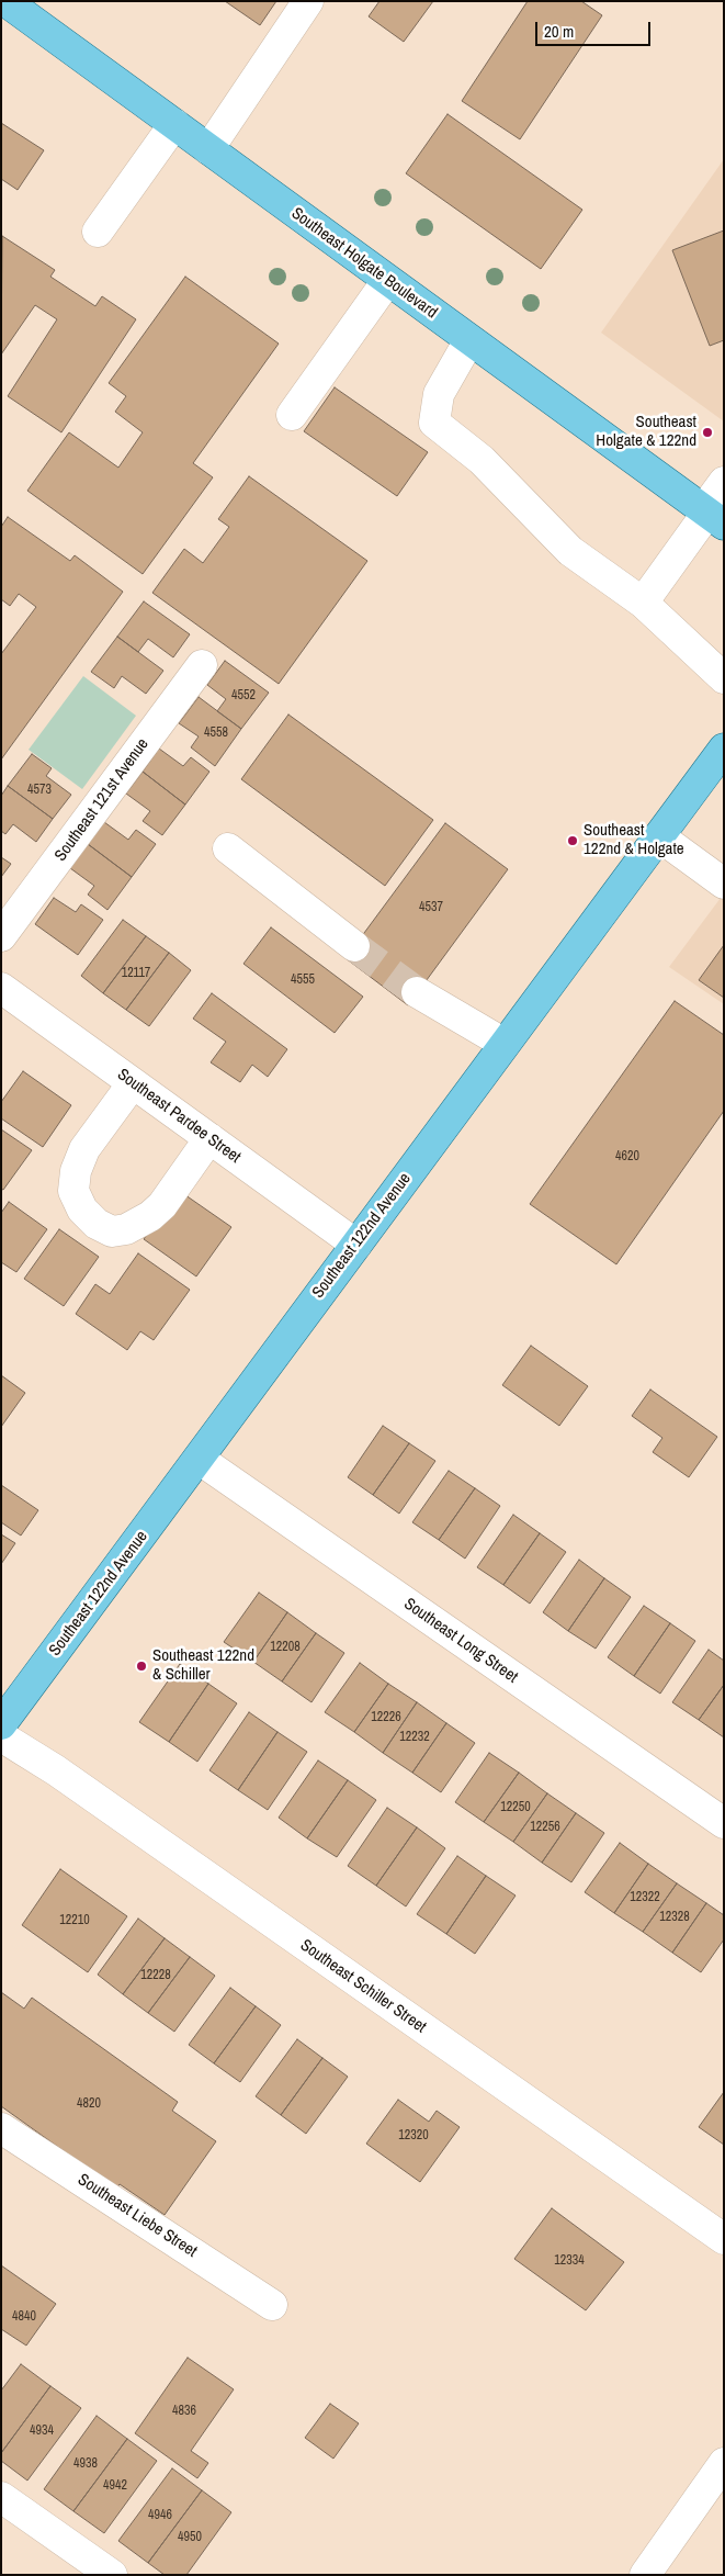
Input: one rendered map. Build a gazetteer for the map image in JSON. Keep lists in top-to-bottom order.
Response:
{
  "streets": {
    "main road": ["Southeast Holgate Boulevard", "Southeast 122nd Avenue"],
    "street": [
      "Southeast 121st Avenue",
      "Southeast Pardee Street",
      "Southeast Long Street",
      "Southeast Schiller Street",
      "Southeast Liebe Street"
    ]
  },
  "crossings": [
    ["Southeast Pardee Street", "Southeast 122nd Avenue"],
    ["Southeast 122nd Avenue", "Southeast Long Street"]
  ],
  "places": ["Southeast Holgate & 122nd", "Southeast 122nd & Holgate", "Southeast 122nd & Schiller"],
  "house_numbers": [
    "4552",
    "4558",
    "4573",
    "4537",
    "12117",
    "4555",
    "4620",
    "12208",
    "12226",
    "12232",
    "12250",
    "12256",
    "12322",
    "12328",
    "12210",
    "12228",
    "4820",
    "12320",
    "12334",
    "4840",
    "4836",
    "4934",
    "4938",
    "4942",
    "4946",
    "4950"
  ],
  "scale_bar": "20 m"
}
